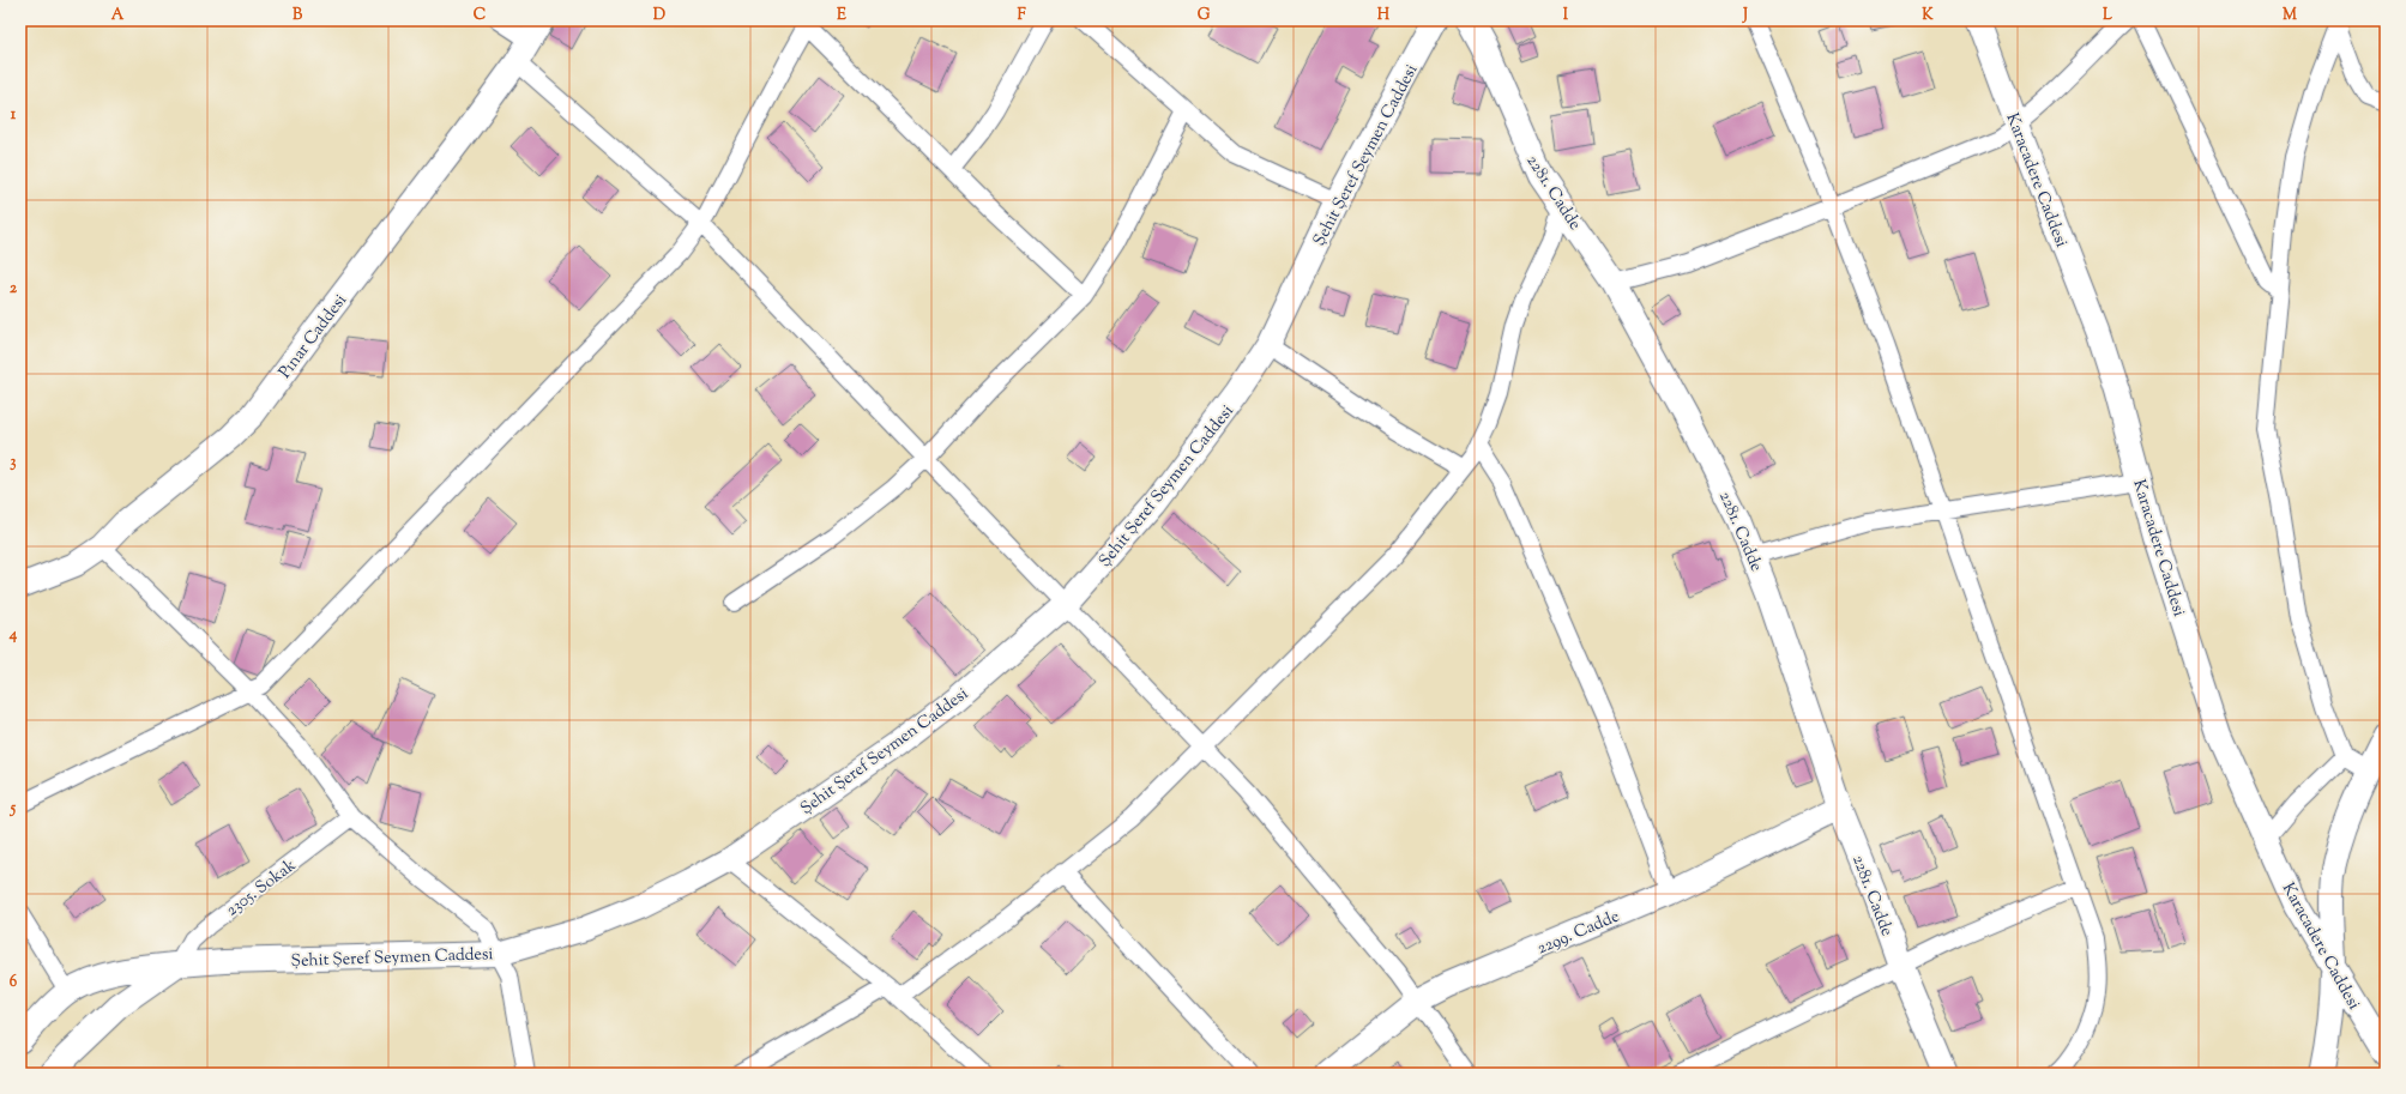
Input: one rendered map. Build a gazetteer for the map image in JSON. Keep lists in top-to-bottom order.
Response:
{
  "streets": {
    "street": [
      "Şehit Şeref Seymen Caddesi",
      "Karacadere Caddesi",
      "2281. Cadde",
      "Pınar Caddesi",
      "2305. Sokak",
      "2299. Cadde"
    ]
  },
  "crossings": [
    ["Şehit Şeref Seymen Caddesi", "2305. Sokak"],
    ["2281. Cadde", "2299. Cadde"]
  ],
  "grid": {
    "columns": [
      "A",
      "B",
      "C",
      "D",
      "E",
      "F",
      "G",
      "H",
      "I",
      "J",
      "K",
      "L",
      "M"
    ],
    "rows": [
      "1",
      "2",
      "3",
      "4",
      "5",
      "6"
    ]
  }
}
